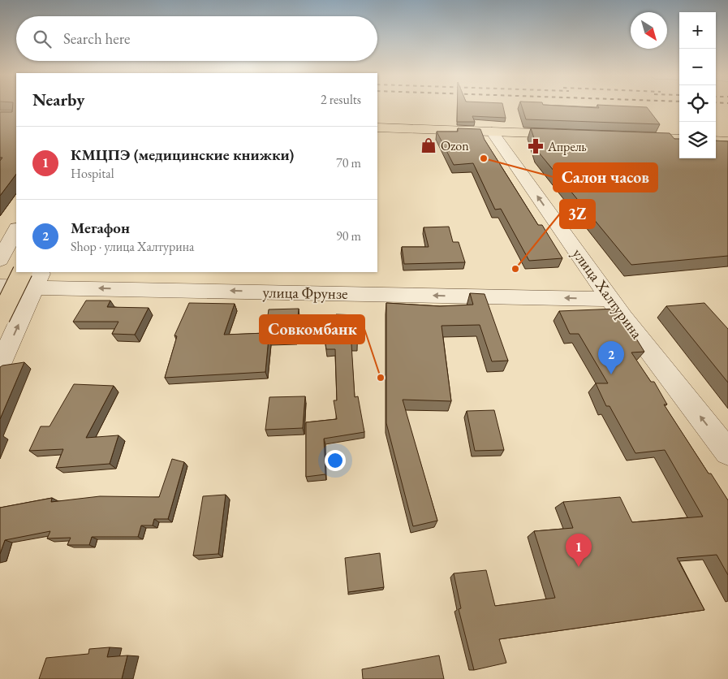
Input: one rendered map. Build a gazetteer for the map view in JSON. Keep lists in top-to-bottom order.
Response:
{
  "streets": {
    "street": ["улица Фрунзе", "улица Халтурина"]
  },
  "crossings": [
    ["улица Фрунзе", "улица Халтурина"]
  ],
  "one_way": ["улица Фрунзе", "улица Халтурина"],
  "places": {
    "shop": ["Ozon"],
    "pharmacy": ["Апрель"],
    "other": ["Салон часов", "3Z", "Совкомбанк"]
  },
  "north": "bottom right",
  "page": {
    "map_buttons": ["+", "−"],
    "search": "Search here",
    "heading": ["Nearby", "2 results"],
    "list": [
      {
        "mark": "1",
        "name": "КМЦПЭ (медицинские книжки)",
        "note": "Hospital",
        "value": "70 m"
      },
      {
        "mark": "2",
        "name": "Мегафон",
        "note": "Shop · улица Халтурина",
        "value": "90 m"
      }
    ],
    "pins": ["2", "1"]
  }
}
